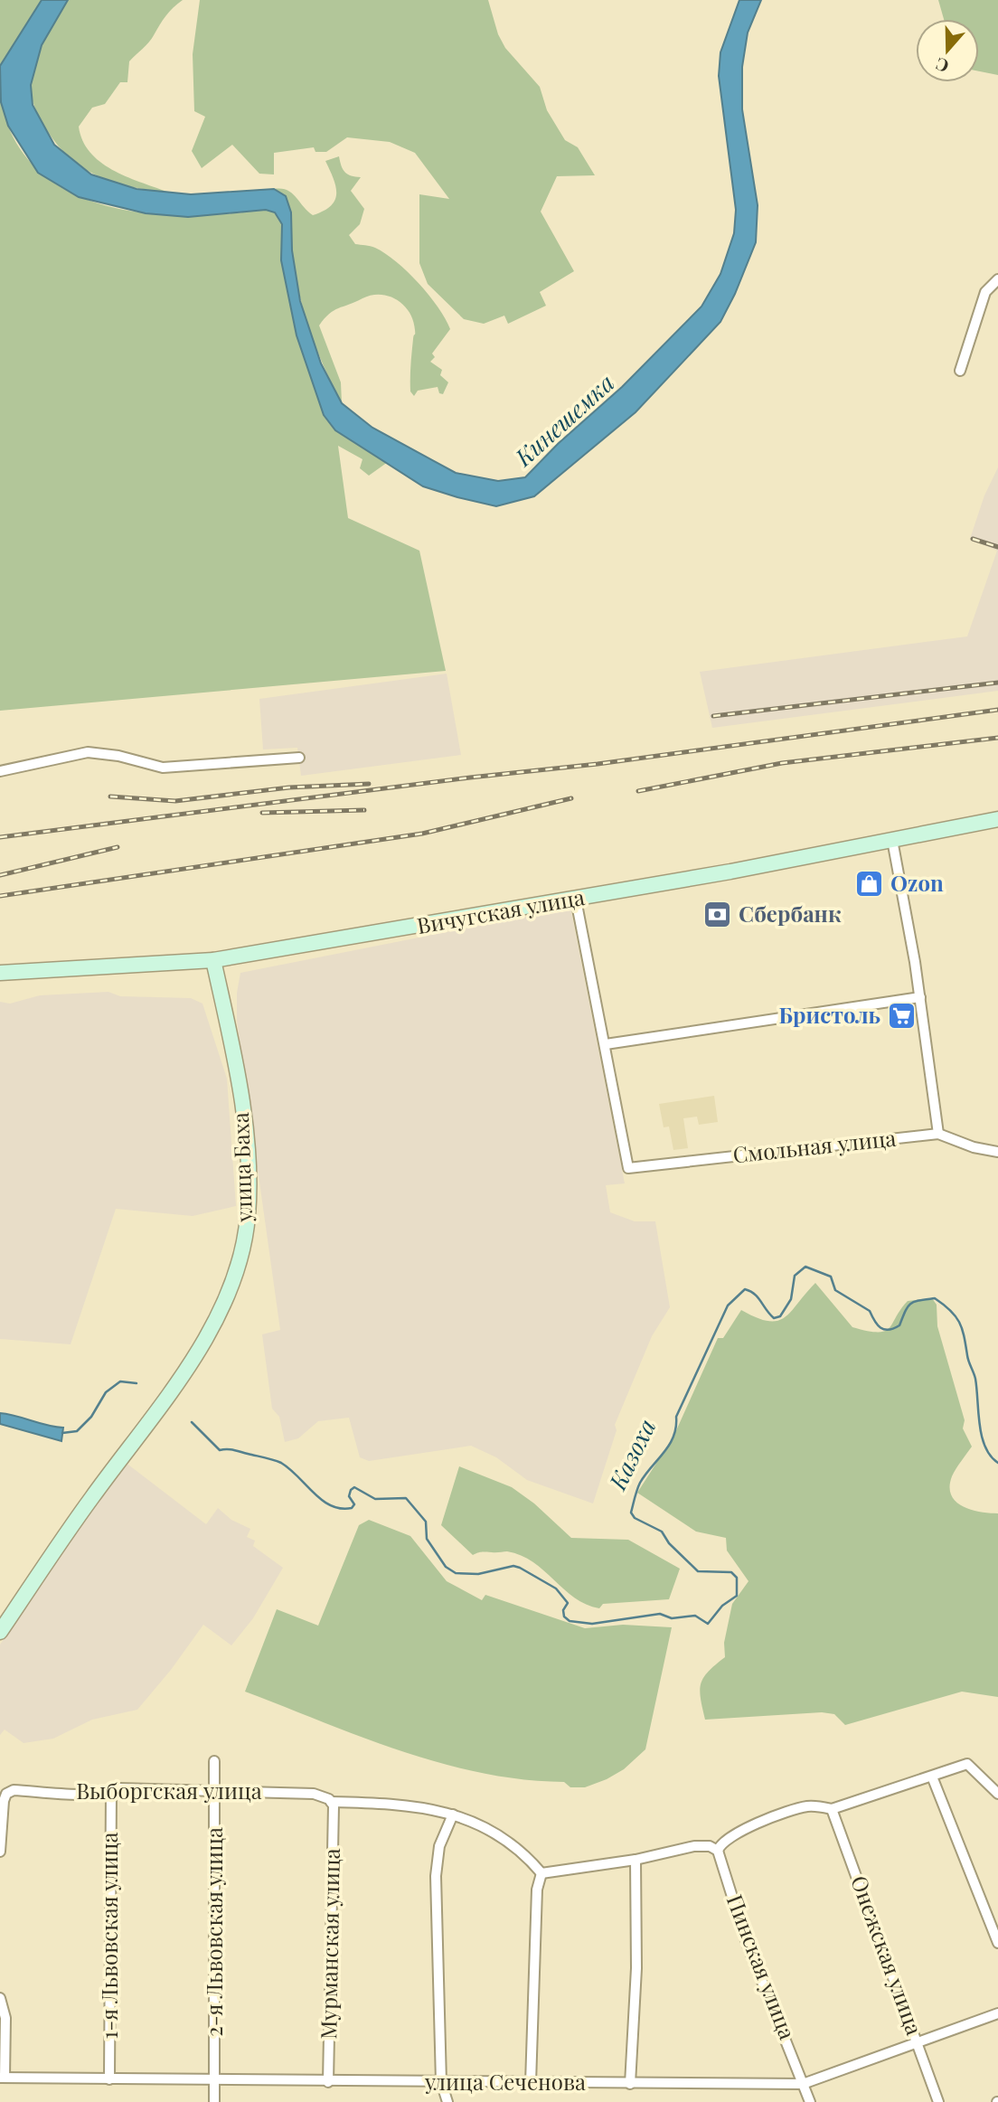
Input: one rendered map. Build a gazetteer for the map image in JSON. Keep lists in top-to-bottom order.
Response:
{
  "streets": {
    "main road": ["Вичугская улица", "улица Баха"],
    "street": [
      "Смольная улица",
      "Выборгская улица",
      "2-я Львовская улица",
      "1-я Львовская улица",
      "Мурманская улица",
      "Онежская улица",
      "Пинская улица",
      "улица Сеченова"
    ]
  },
  "crossings": [
    ["Вичугская улица", "улица Баха"],
    ["Выборгская улица", "2-я Львовская улица"],
    ["Выборгская улица", "1-я Львовская улица"],
    ["Выборгская улица", "Мурманская улица"],
    ["2-я Львовская улица", "улица Сеченова"],
    ["1-я Львовская улица", "улица Сеченова"],
    ["Мурманская улица", "улица Сеченова"],
    ["Онежская улица", "улица Сеченова"],
    ["Пинская улица", "улица Сеченова"]
  ],
  "water": ["Кинешемка", "Казоха"],
  "places": {
    "shop": ["Ozon"],
    "bank": ["Сбербанк"],
    "supermarket": ["Бристоль"]
  },
  "north": "bottom"
}
